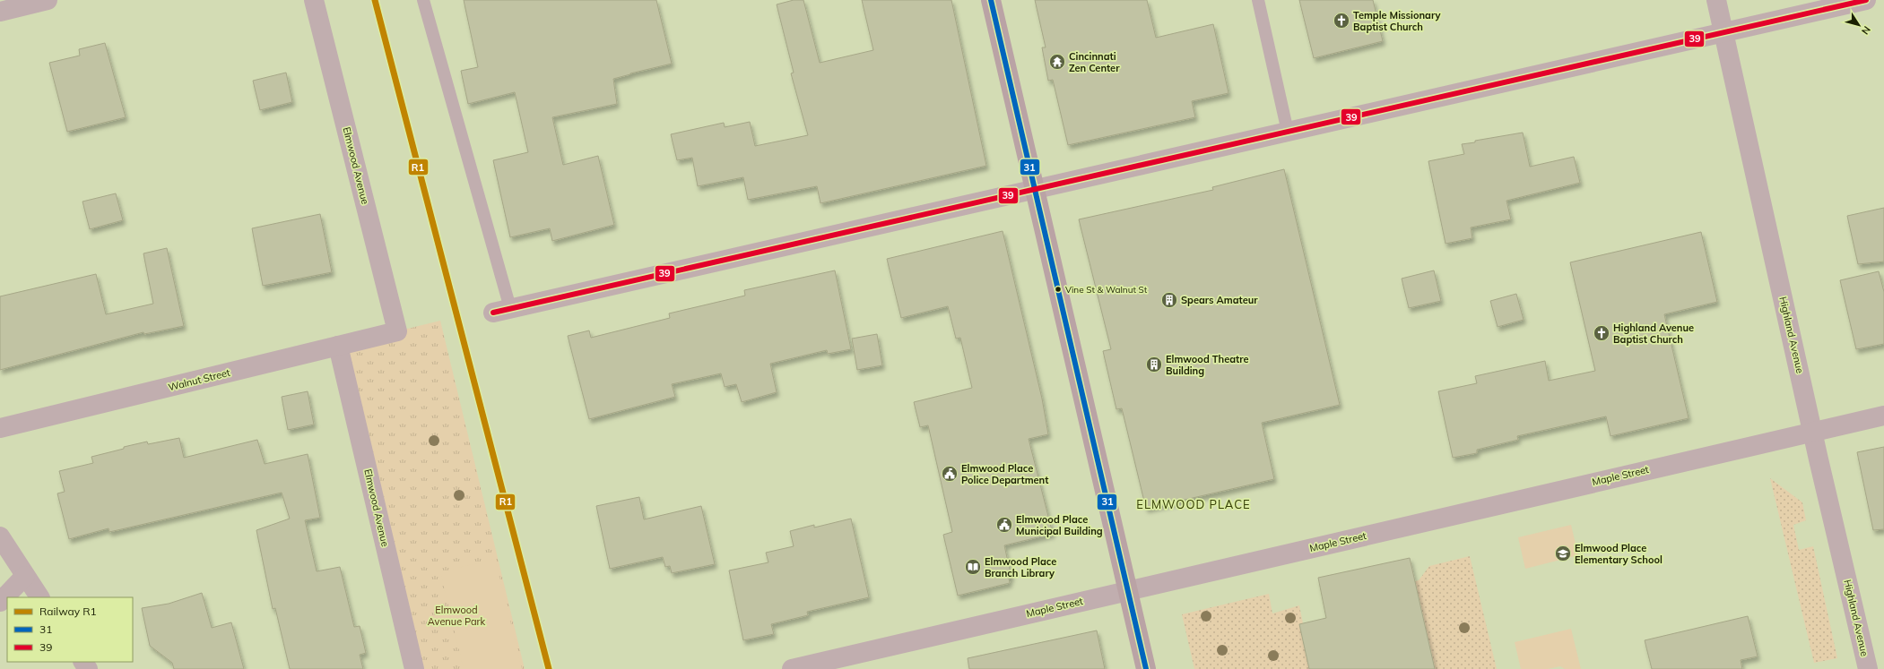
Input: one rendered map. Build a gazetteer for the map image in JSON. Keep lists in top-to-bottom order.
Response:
{
  "streets": {
    "street": [
      "Elmwood Avenue",
      "Highland Avenue",
      "Walnut Street",
      "Maple Street"
    ]
  },
  "crossings": [
    ["Elmwood Avenue", "Walnut Street"],
    ["Highland Avenue", "Maple Street"]
  ],
  "districts": ["ELMWOOD PLACE"],
  "parks": ["Elmwood Avenue Park"],
  "places": {
    "church": ["Temple Missionary Baptist Church", "Highland Avenue Baptist Church"],
    "temple": ["Cincinnati Zen Center"],
    "other": ["Vine St & Walnut St"],
    "building": ["Spears Amateur", "Elmwood Theatre Building"],
    "public building": ["Elmwood Place Police Department", "Elmwood Place Municipal Building"],
    "school or university": ["Elmwood Place Elementary School"],
    "library": ["Elmwood Place Branch Library"]
  },
  "lines": ["rail line R1", "transit line 31", "transit line 39"],
  "legend": ["Railway R1", "31", "39"],
  "north": "bottom right"
}
